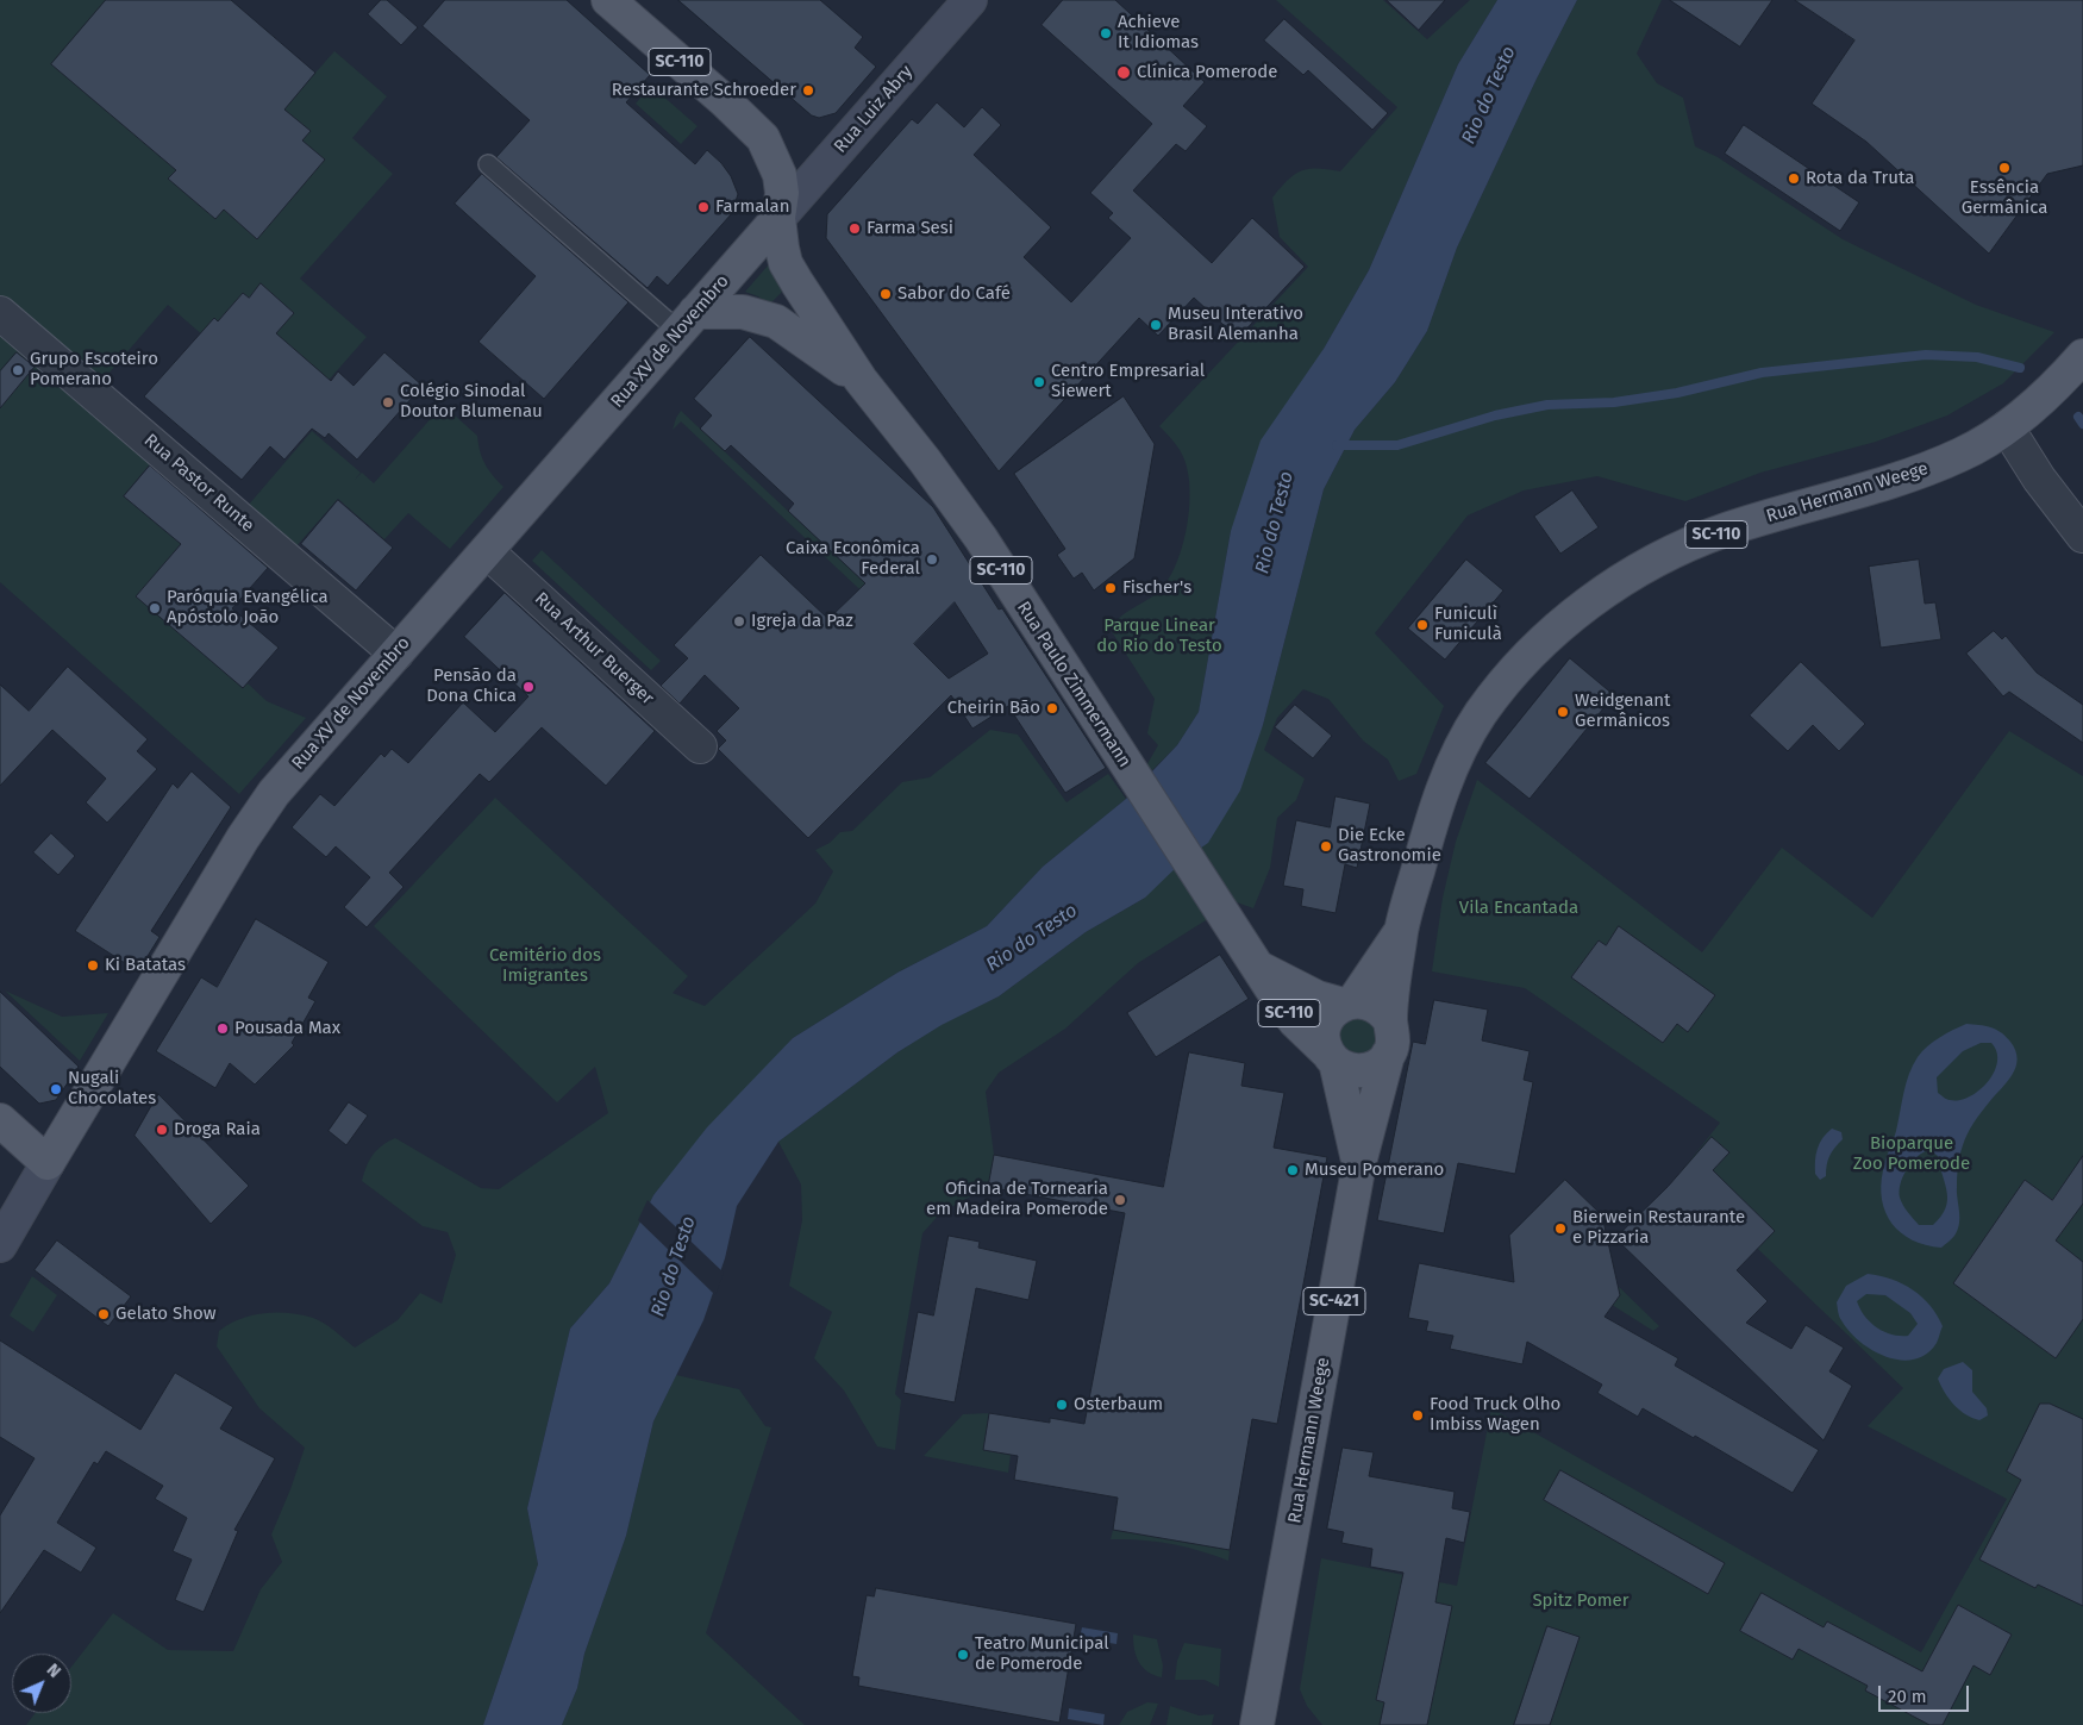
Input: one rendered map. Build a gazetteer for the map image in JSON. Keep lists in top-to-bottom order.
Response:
{
  "streets": {
    "main road": [
      "SC-110",
      "Rua Luiz Abry",
      "Rua XV de Novembro",
      "Rua Hermann Weege",
      "Rua Paulo Zimmermann",
      "SC-421"
    ],
    "street": ["Rua Pastor Runte", "Rua Arthur Buerger"]
  },
  "crossings": [
    ["SC-110", "Rua Luiz Abry"],
    ["SC-110", "Rua XV de Novembro"],
    ["SC-110", "Rua Paulo Zimmermann"],
    ["Rua Luiz Abry", "Rua XV de Novembro"],
    ["Rua Luiz Abry", "Rua Paulo Zimmermann"],
    ["Rua XV de Novembro", "Rua Pastor Runte"],
    ["Rua XV de Novembro", "Rua Arthur Buerger"],
    ["Rua XV de Novembro", "Rua Paulo Zimmermann"],
    ["Rua Hermann Weege", "Rua Paulo Zimmermann"]
  ],
  "water": ["Rio do Testo"],
  "parks": [
    "Parque Linear do Rio do Testo",
    "Vila Encantada",
    "Cemitério dos Imigrantes",
    "Bioparque Zoo Pomerode",
    "Spitz Pomer"
  ],
  "places": [
    "Achieve It Idiomas",
    "Clínica Pomerode",
    "Restaurante Schroeder",
    "Essência Germânica",
    "Rota da Truta",
    "Farmalan",
    "Farma Sesi",
    "Sabor do Café",
    "Museu Interativo Brasil Alemanha",
    "Grupo Escoteiro Pomerano",
    "Centro Empresarial Siewert",
    "Colégio Sinodal Doutor Blumenau",
    "Caixa Econômica Federal",
    "Fischer's",
    "Paróquia Evangélica Apóstolo João",
    "Igreja da Paz",
    "Funiculì Funiculà",
    "Pensão da Dona Chica",
    "Cheirin Bão",
    "Weidgenant Germânicos",
    "Die Ecke Gastronomie",
    "Ki Batatas",
    "Pousada Max",
    "Nugali Chocolates",
    "Droga Raia",
    "Museu Pomerano",
    "Oficina de Tornearia em Madeira Pomerode",
    "Bierwein Restaurante e Pizzaria",
    "Gelato Show",
    "Osterbaum",
    "Food Truck Olho Imbiss Wagen",
    "Teatro Municipal de Pomerode"
  ],
  "scale_bar": "20 m",
  "north": "top right"
}
